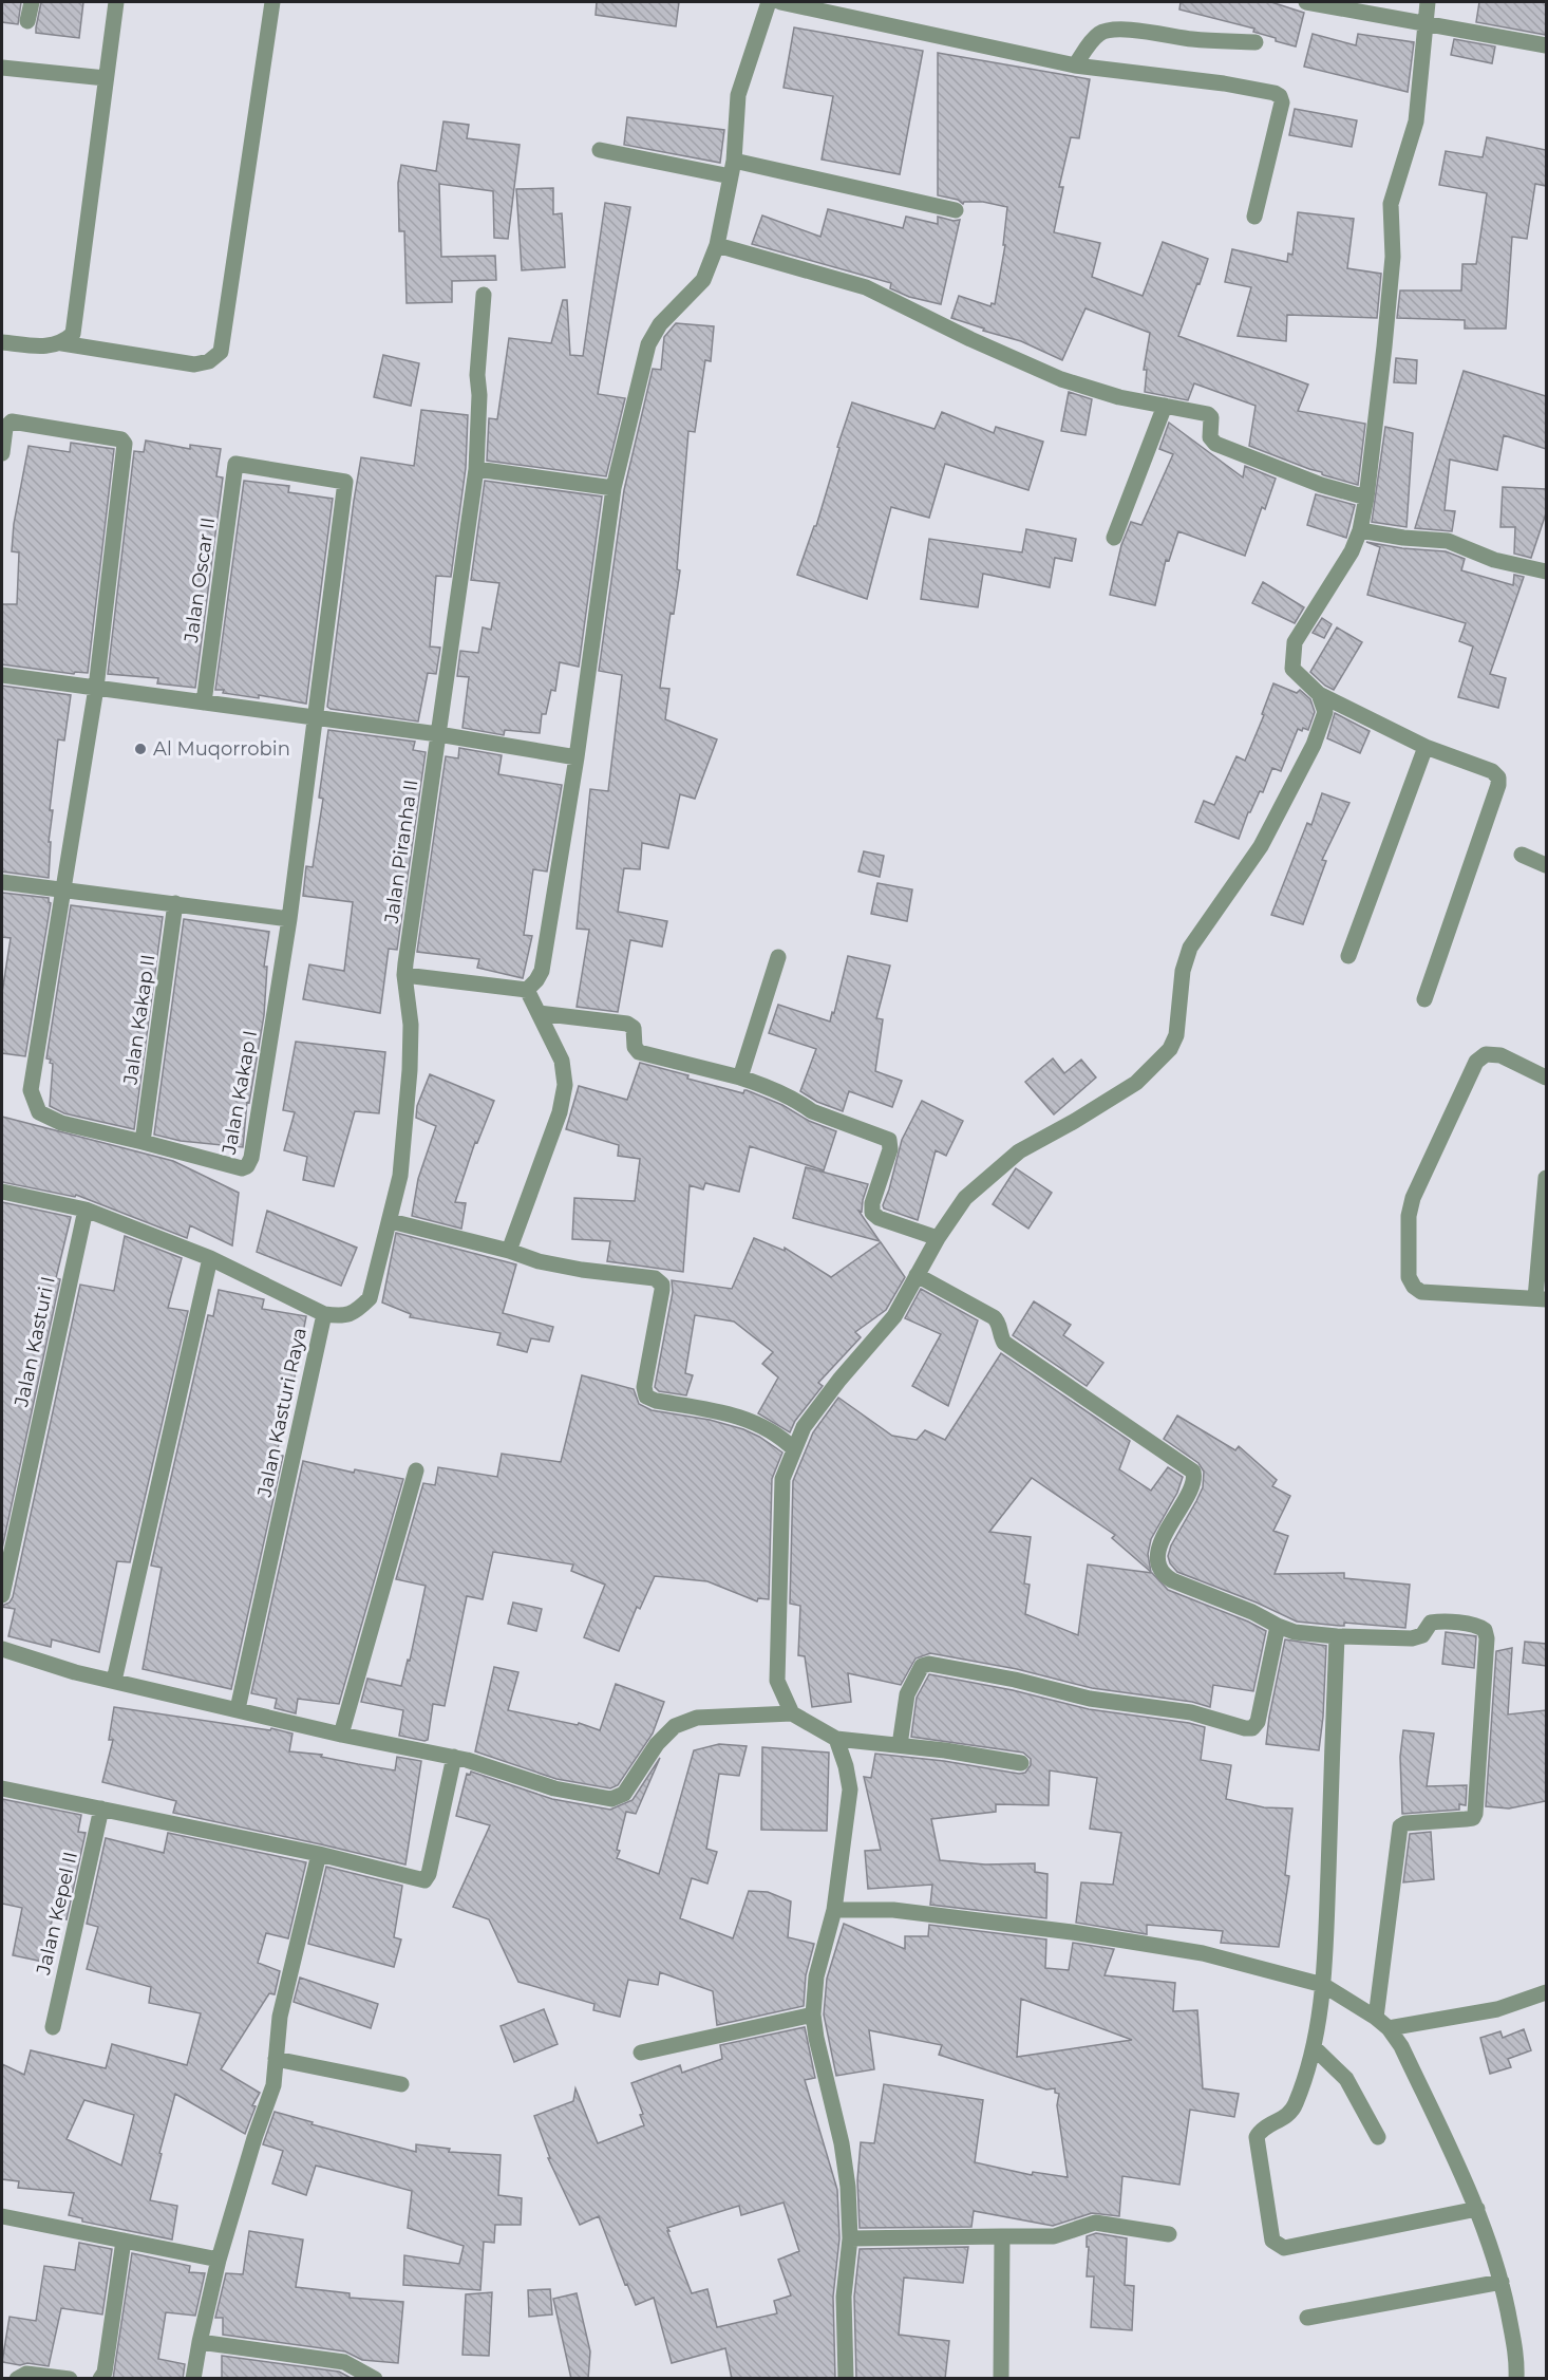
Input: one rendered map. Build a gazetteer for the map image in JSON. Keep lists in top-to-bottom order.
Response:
{
  "streets": {
    "street": [
      "Jalan Oscar II",
      "Jalan Piranha II",
      "Jalan Kakap II",
      "Jalan Kakap I",
      "Jalan Kasturi I",
      "Jalan Kasturi Raya",
      "Jalan Kepel II"
    ]
  },
  "crossings": [
    ["Jalan Piranha II", "Jalan Kasturi Raya"],
    ["Jalan Kakap II", "Jalan Kakap I"],
    ["Jalan Kasturi I", "Jalan Kasturi Raya"]
  ],
  "places": ["Al Muqorrobin"]
}
